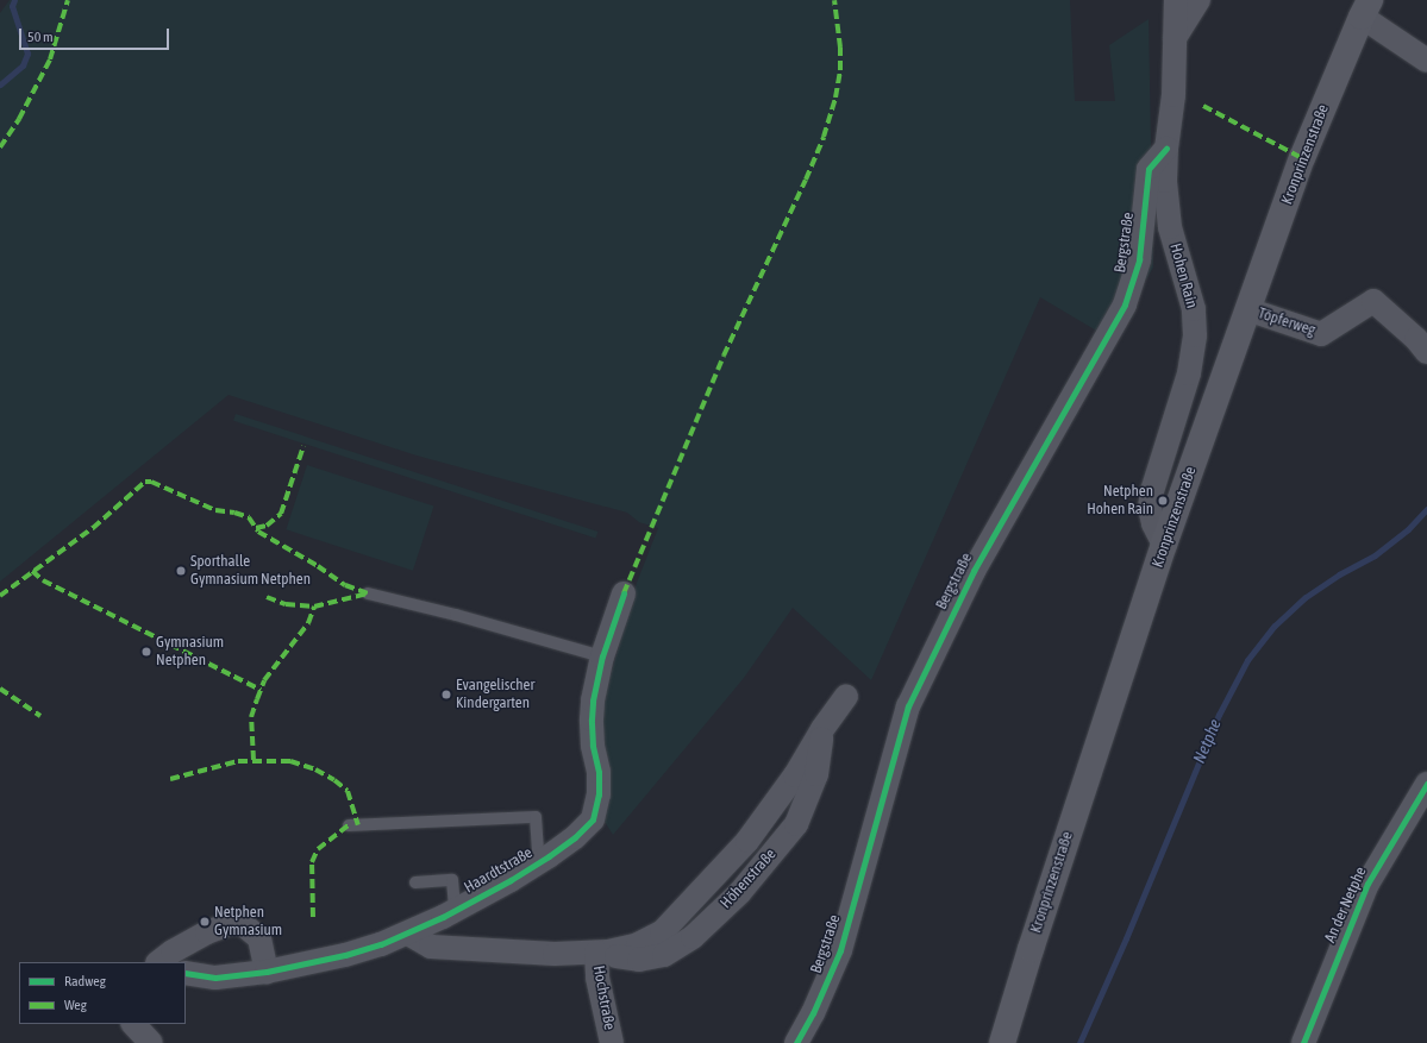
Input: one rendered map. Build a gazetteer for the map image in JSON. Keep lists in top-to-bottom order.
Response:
{
  "streets": {
    "main road": ["Kronprinzenstraße"],
    "street": [
      "Bergstraße",
      "Hohen Rain",
      "Töpferweg",
      "Haardtstraße",
      "Höhenstraße",
      "An der Netphe",
      "Hochstraße"
    ]
  },
  "crossings": [
    ["Kronprinzenstraße", "Hohen Rain"],
    ["Kronprinzenstraße", "Töpferweg"],
    ["Bergstraße", "Hohen Rain"],
    ["Haardtstraße", "Höhenstraße"],
    ["Höhenstraße", "Hochstraße"]
  ],
  "water": ["Netphe"],
  "places": [
    "Netphen Hohen Rain",
    "Sporthalle Gymnasium Netphen",
    "Gymnasium Netphen",
    "Evangelischer Kindergarten",
    "Netphen Gymnasium"
  ],
  "legend": ["Radweg", "Weg"],
  "scale_bar": "50 m"
}
